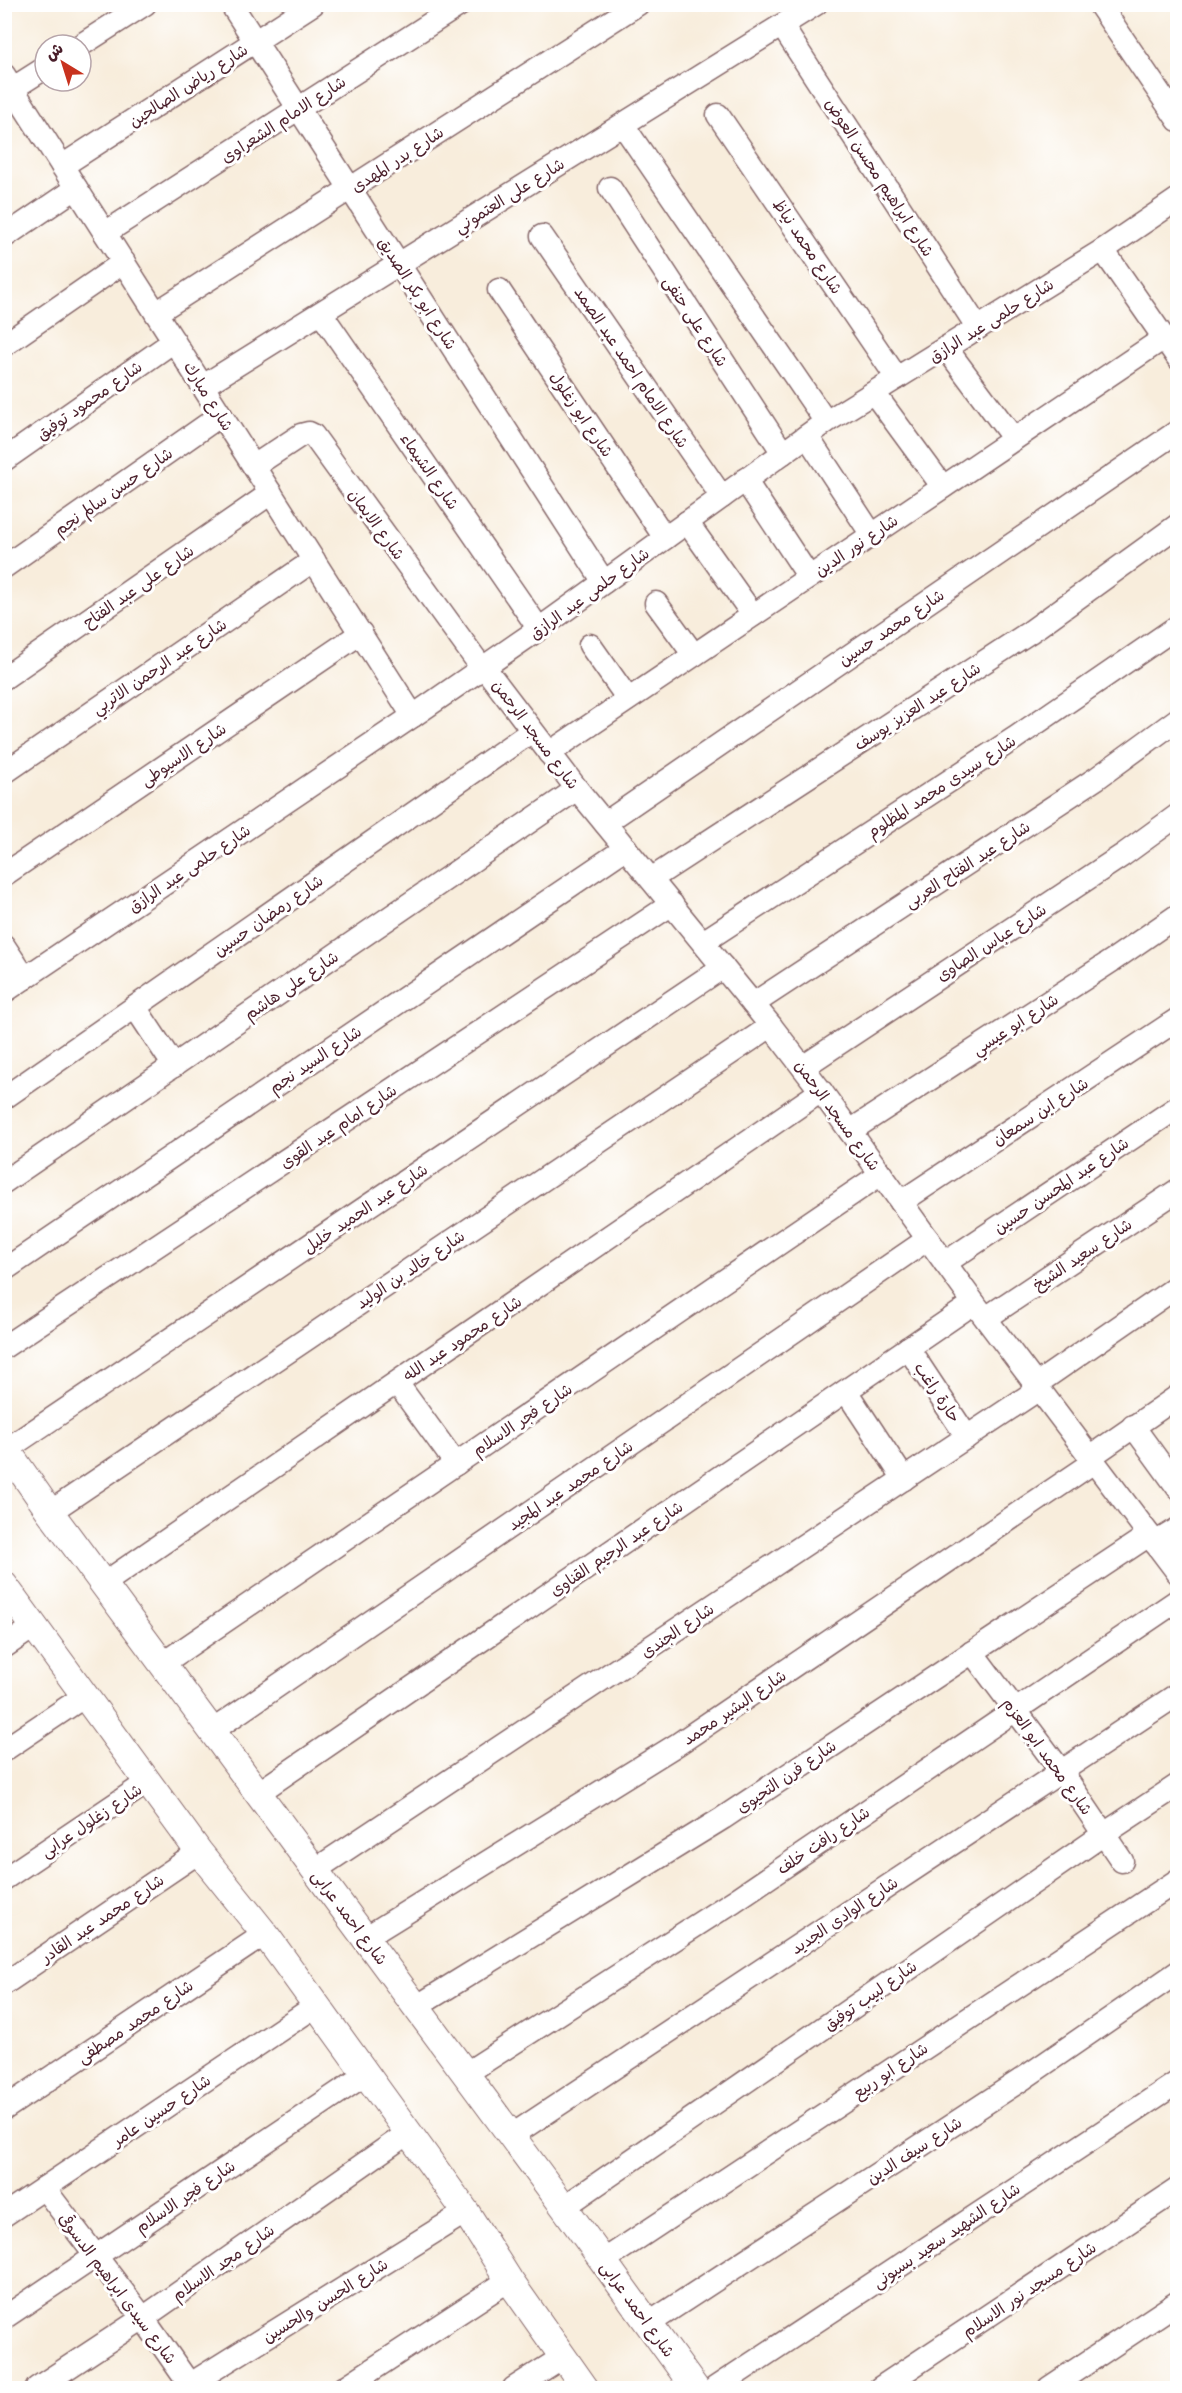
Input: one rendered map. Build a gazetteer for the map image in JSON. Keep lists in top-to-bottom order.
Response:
{
  "streets": {
    "street": [
      "شارع رياض الصالحين",
      "شارع الامام الشعراوى",
      "شارع بدر المهدى",
      "شارع ابراهيم محسن العوض",
      "شارع على العتموني",
      "شارع محمد نياظ",
      "شارع ابو بكر الصديق",
      "شارع حلمى عبد الرازق",
      "شارع على حنفى",
      "شارع الامام احمد عبد الصمد",
      "شارع مبارك",
      "شارع محمود توفيق",
      "شارع ابو زغلول",
      "شارع الشيماء",
      "شارع حسن سالم نجم",
      "شارع الايمان",
      "شارع نور الدين",
      "شارع على عبد الفتاح",
      "شارع محمد حسين",
      "شارع عبد الرحمن الاتربي",
      "شارع عبد العزيز يوسف",
      "شارع مسجد الرحمن",
      "شارع الاسيوطى",
      "شارع سيدى محمد المظلوم",
      "شارع عبد الفتاح العربى",
      "شارع رمضان حسين",
      "شارع عباس الصاوى",
      "شارع على هاشم",
      "شارع ابو عيسي",
      "شارع السيد نجم",
      "شارع ابن سمعان",
      "شارع امام عبد القوى",
      "شارع عبد المحسن حسين",
      "شارع عبد الحميد خليل",
      "شارع سعيد الشيخ",
      "شارع خالد بن الوليد",
      "شارع محمود عبد الله",
      "حارة راغب",
      "شارع فجر الاسلام",
      "شارع محمد عبد المجيد",
      "شارع عبد الرحيم القناوى",
      "شارع الجندى",
      "شارع البشير محمد",
      "شارع محمد ابو العزم",
      "شارع فرن التحيوى",
      "شارع زغلول عرابى",
      "شارع رافت خلف",
      "شارع الوادى الجديد",
      "شارع احمد عرابى",
      "شارع محمد عبد القادر",
      "شارع لبيب توفيق",
      "شارع محمد مصطفى",
      "شارع ابو ربيع",
      "شارع حسين عامر",
      "شارع سيف الدين",
      "شارع الشهيد سعيد بسيونى",
      "شارع مجد الاسلام",
      "شارع سيدى ابراهيم الدسوقى",
      "شارع مسجد نور الاسلام",
      "شارع الحسن والحسين"
    ]
  },
  "crossings": [
    ["شارع رياض الصالحين", "شارع ابو بكر الصديق"],
    ["شارع رياض الصالحين", "شارع مبارك"],
    ["شارع الامام الشعراوى", "شارع ابو بكر الصديق"],
    ["شارع الامام الشعراوى", "شارع مبارك"],
    ["شارع بدر المهدى", "شارع ابو بكر الصديق"],
    ["شارع بدر المهدى", "شارع مبارك"],
    ["شارع ابراهيم محسن العوض", "شارع على العتموني"],
    ["شارع ابراهيم محسن العوض", "شارع حلمى عبد الرازق"],
    ["شارع على العتموني", "شارع ابو بكر الصديق"],
    ["شارع على العتموني", "شارع مبارك"],
    ["شارع على العتموني", "شارع الشيماء"],
    ["شارع محمد نياظ", "شارع حلمى عبد الرازق"],
    ["شارع ابو بكر الصديق", "شارع حلمى عبد الرازق"],
    ["شارع حلمى عبد الرازق", "شارع على حنفى"],
    ["شارع حلمى عبد الرازق", "شارع الامام احمد عبد الصمد"],
    ["شارع حلمى عبد الرازق", "شارع مبارك"],
    ["شارع حلمى عبد الرازق", "شارع ابو زغلول"],
    ["شارع حلمى عبد الرازق", "شارع الشيماء"],
    ["شارع حلمى عبد الرازق", "شارع الايمان"],
    ["شارع حلمى عبد الرازق", "شارع مسجد الرحمن"],
    ["شارع مبارك", "شارع محمود توفيق"],
    ["شارع مبارك", "شارع حسن سالم نجم"],
    ["شارع مبارك", "شارع الايمان"],
    ["شارع مبارك", "شارع على عبد الفتاح"],
    ["شارع مبارك", "شارع عبد الرحمن الاتربي"],
    ["شارع مبارك", "شارع الاسيوطى"],
    ["شارع الايمان", "شارع مسجد الرحمن"],
    ["شارع نور الدين", "شارع مسجد الرحمن"],
    ["شارع محمد حسين", "شارع مسجد الرحمن"],
    ["شارع عبد العزيز يوسف", "شارع مسجد الرحمن"],
    ["شارع مسجد الرحمن", "شارع سيدى محمد المظلوم"],
    ["شارع مسجد الرحمن", "شارع عبد الفتاح العربى"],
    ["شارع مسجد الرحمن", "شارع رمضان حسين"],
    ["شارع مسجد الرحمن", "شارع عباس الصاوى"],
    ["شارع مسجد الرحمن", "شارع على هاشم"],
    ["شارع مسجد الرحمن", "شارع ابو عيسي"],
    ["شارع مسجد الرحمن", "شارع السيد نجم"],
    ["شارع مسجد الرحمن", "شارع ابن سمعان"],
    ["شارع مسجد الرحمن", "شارع امام عبد القوى"],
    ["شارع مسجد الرحمن", "شارع عبد المحسن حسين"],
    ["شارع مسجد الرحمن", "شارع عبد الحميد خليل"],
    ["شارع مسجد الرحمن", "شارع سعيد الشيخ"],
    ["شارع مسجد الرحمن", "شارع خالد بن الوليد"],
    ["شارع مسجد الرحمن", "شارع محمود عبد الله"],
    ["شارع مسجد الرحمن", "شارع فجر الاسلام"],
    ["شارع مسجد الرحمن", "شارع محمد عبد المجيد"],
    ["شارع مسجد الرحمن", "شارع عبد الرحيم القناوى"],
    ["شارع مسجد الرحمن", "شارع الجندى"],
    ["شارع مسجد الرحمن", "شارع البشير محمد"],
    ["شارع مسجد الرحمن", "شارع فرن التحيوى"],
    ["شارع عبد الحميد خليل", "شارع احمد عرابى"],
    ["شارع سعيد الشيخ", "شارع عبد الرحيم القناوى"],
    ["شارع خالد بن الوليد", "شارع احمد عرابى"],
    ["شارع محمود عبد الله", "شارع احمد عرابى"],
    ["حارة راغب", "شارع عبد الرحيم القناوى"],
    ["حارة راغب", "شارع الجندى"],
    ["شارع فجر الاسلام", "شارع احمد عرابى"],
    ["شارع فجر الاسلام", "شارع سيدى ابراهيم الدسوقى"],
    ["شارع محمد عبد المجيد", "شارع احمد عرابى"],
    ["شارع عبد الرحيم القناوى", "شارع احمد عرابى"],
    ["شارع الجندى", "شارع احمد عرابى"],
    ["شارع البشير محمد", "شارع احمد عرابى"],
    ["شارع محمد ابو العزم", "شارع فرن التحيوى"],
    ["شارع محمد ابو العزم", "شارع رافت خلف"],
    ["شارع محمد ابو العزم", "شارع الوادى الجديد"],
    ["شارع محمد ابو العزم", "شارع لبيب توفيق"],
    ["شارع فرن التحيوى", "شارع احمد عرابى"],
    ["شارع رافت خلف", "شارع احمد عرابى"],
    ["شارع الوادى الجديد", "شارع احمد عرابى"],
    ["شارع احمد عرابى", "شارع لبيب توفيق"],
    ["شارع احمد عرابى", "شارع ابو ربيع"],
    ["شارع احمد عرابى", "شارع سيف الدين"],
    ["شارع حسين عامر", "شارع سيدى ابراهيم الدسوقى"],
    ["شارع مجد الاسلام", "شارع سيدى ابراهيم الدسوقى"],
    ["شارع سيدى ابراهيم الدسوقى", "شارع الحسن والحسين"]
  ],
  "north": "top left"
}
